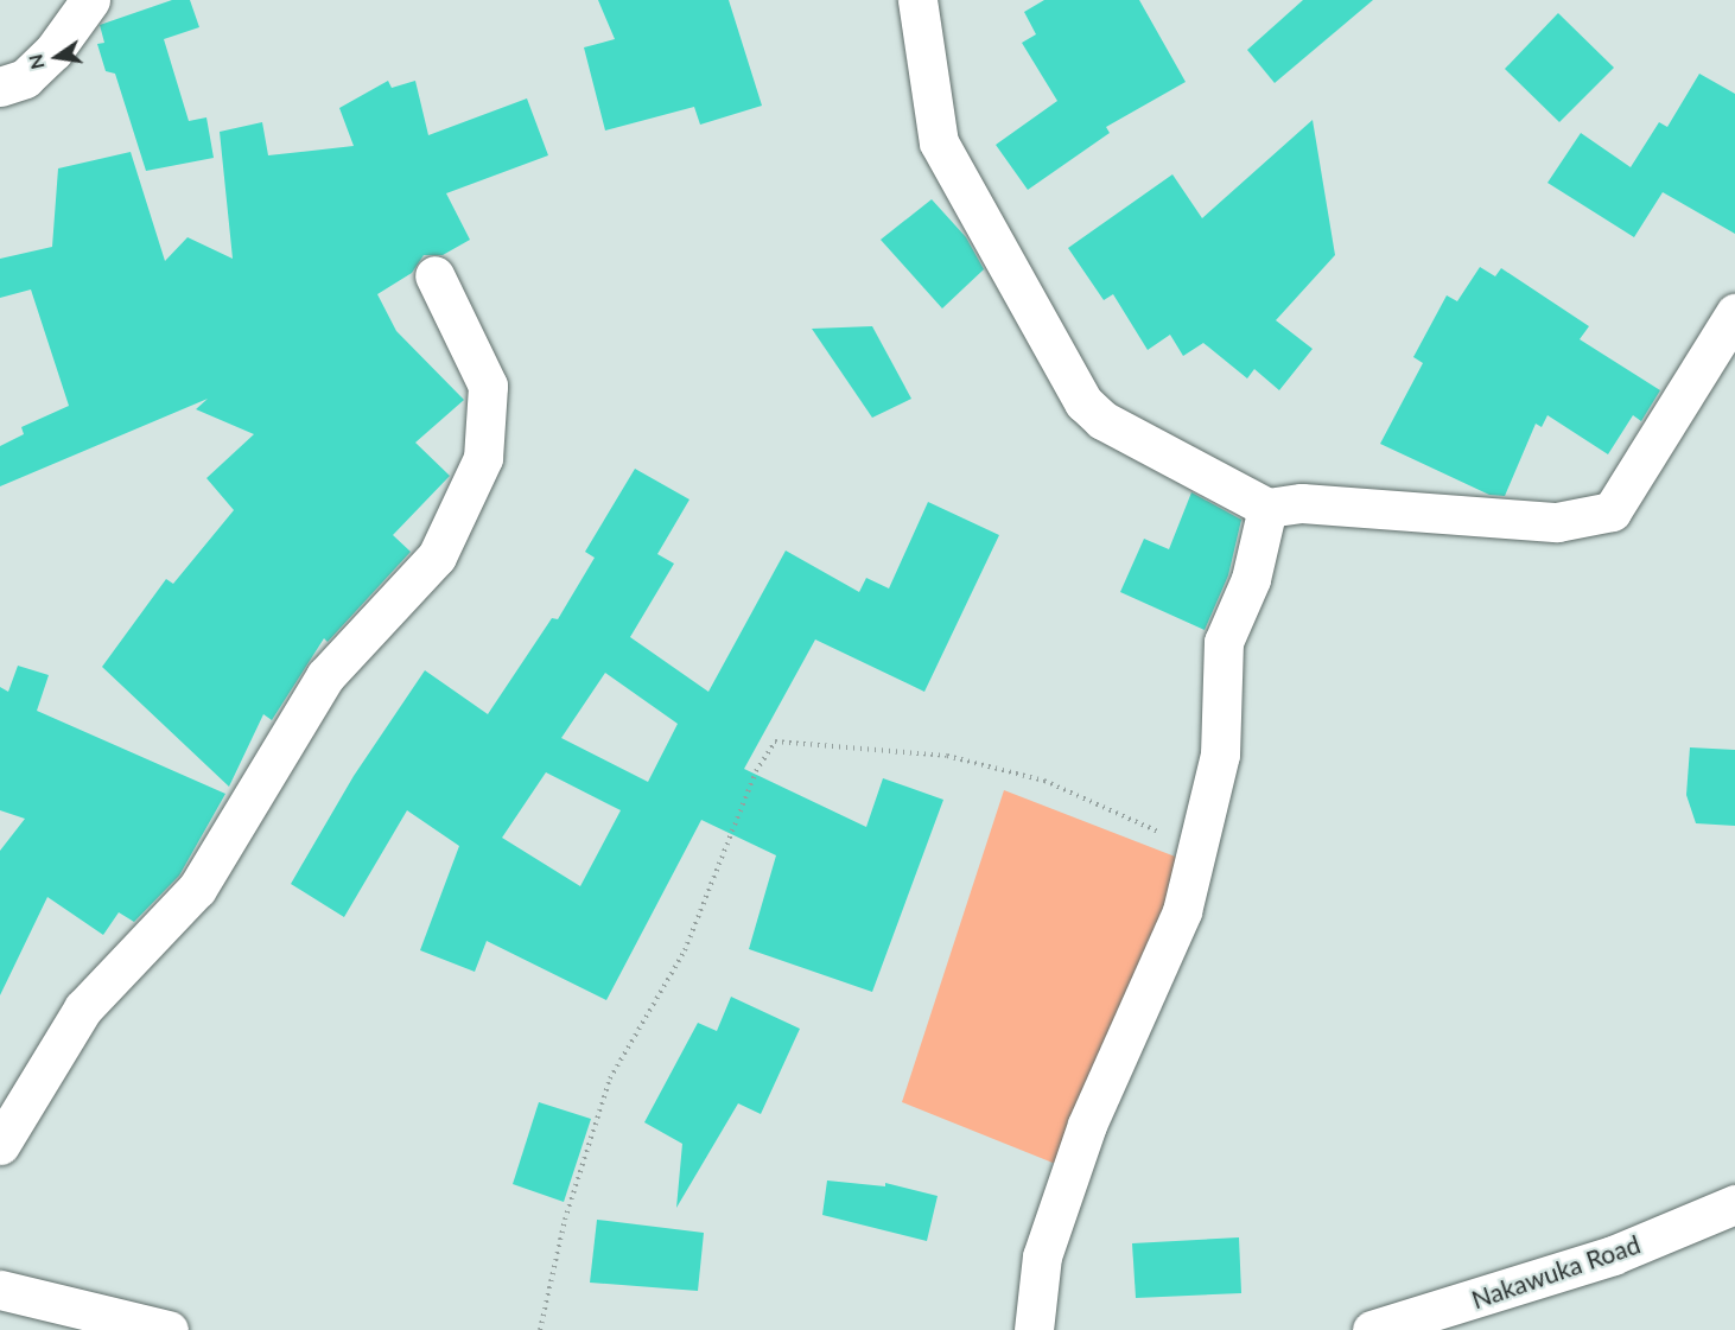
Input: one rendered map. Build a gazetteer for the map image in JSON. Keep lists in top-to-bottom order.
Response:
{
  "streets": {
    "street": ["Nakawuka Road"]
  },
  "north": "left"
}
